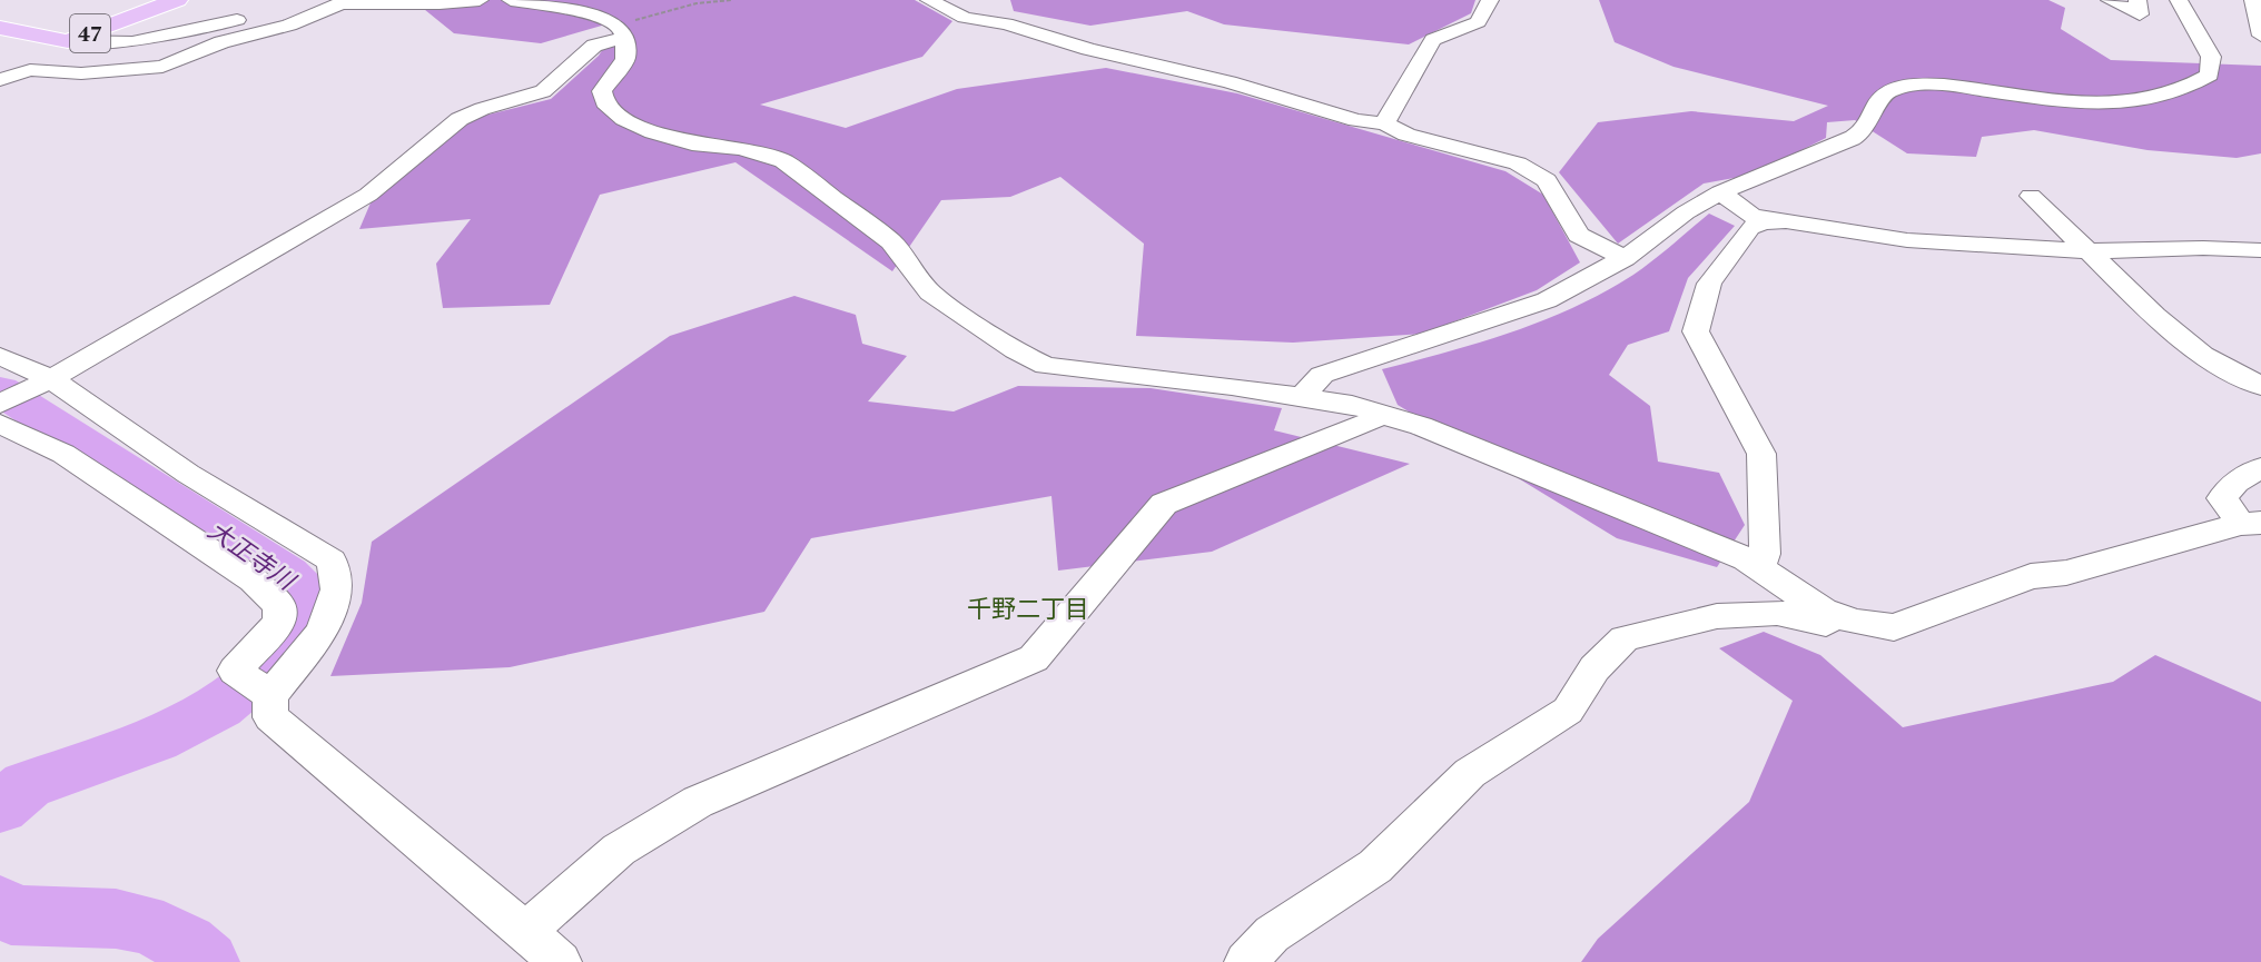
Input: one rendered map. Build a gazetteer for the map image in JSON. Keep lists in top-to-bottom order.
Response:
{
  "streets": {
    "main road": ["47"]
  },
  "districts": ["千野二丁目"],
  "water": ["大正寺川"]
}
